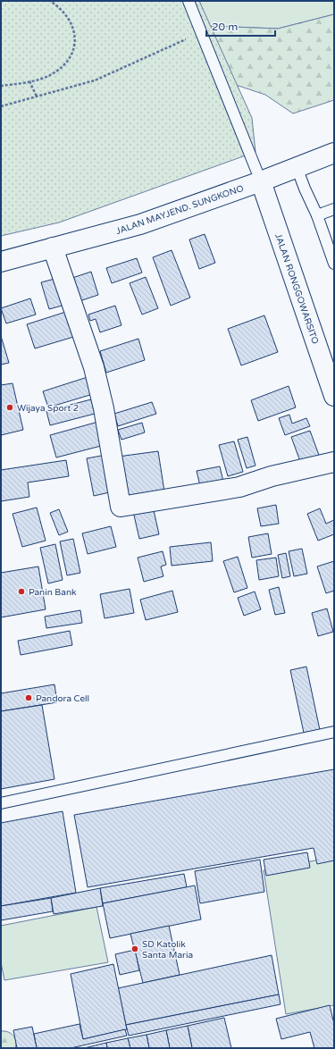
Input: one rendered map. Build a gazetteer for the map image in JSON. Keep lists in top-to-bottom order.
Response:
{
  "streets": {
    "street": ["JALAN MAYJEND. SUNGKONO", "JALAN RONGGOWARSITO"]
  },
  "crossings": [
    ["JALAN MAYJEND. SUNGKONO", "JALAN RONGGOWARSITO"]
  ],
  "places": [
    "Wijaya Sport 2",
    "Panin Bank",
    "Pandora Cell",
    "SD Katolik Santa Maria"
  ],
  "scale_bar": "20 m"
}
